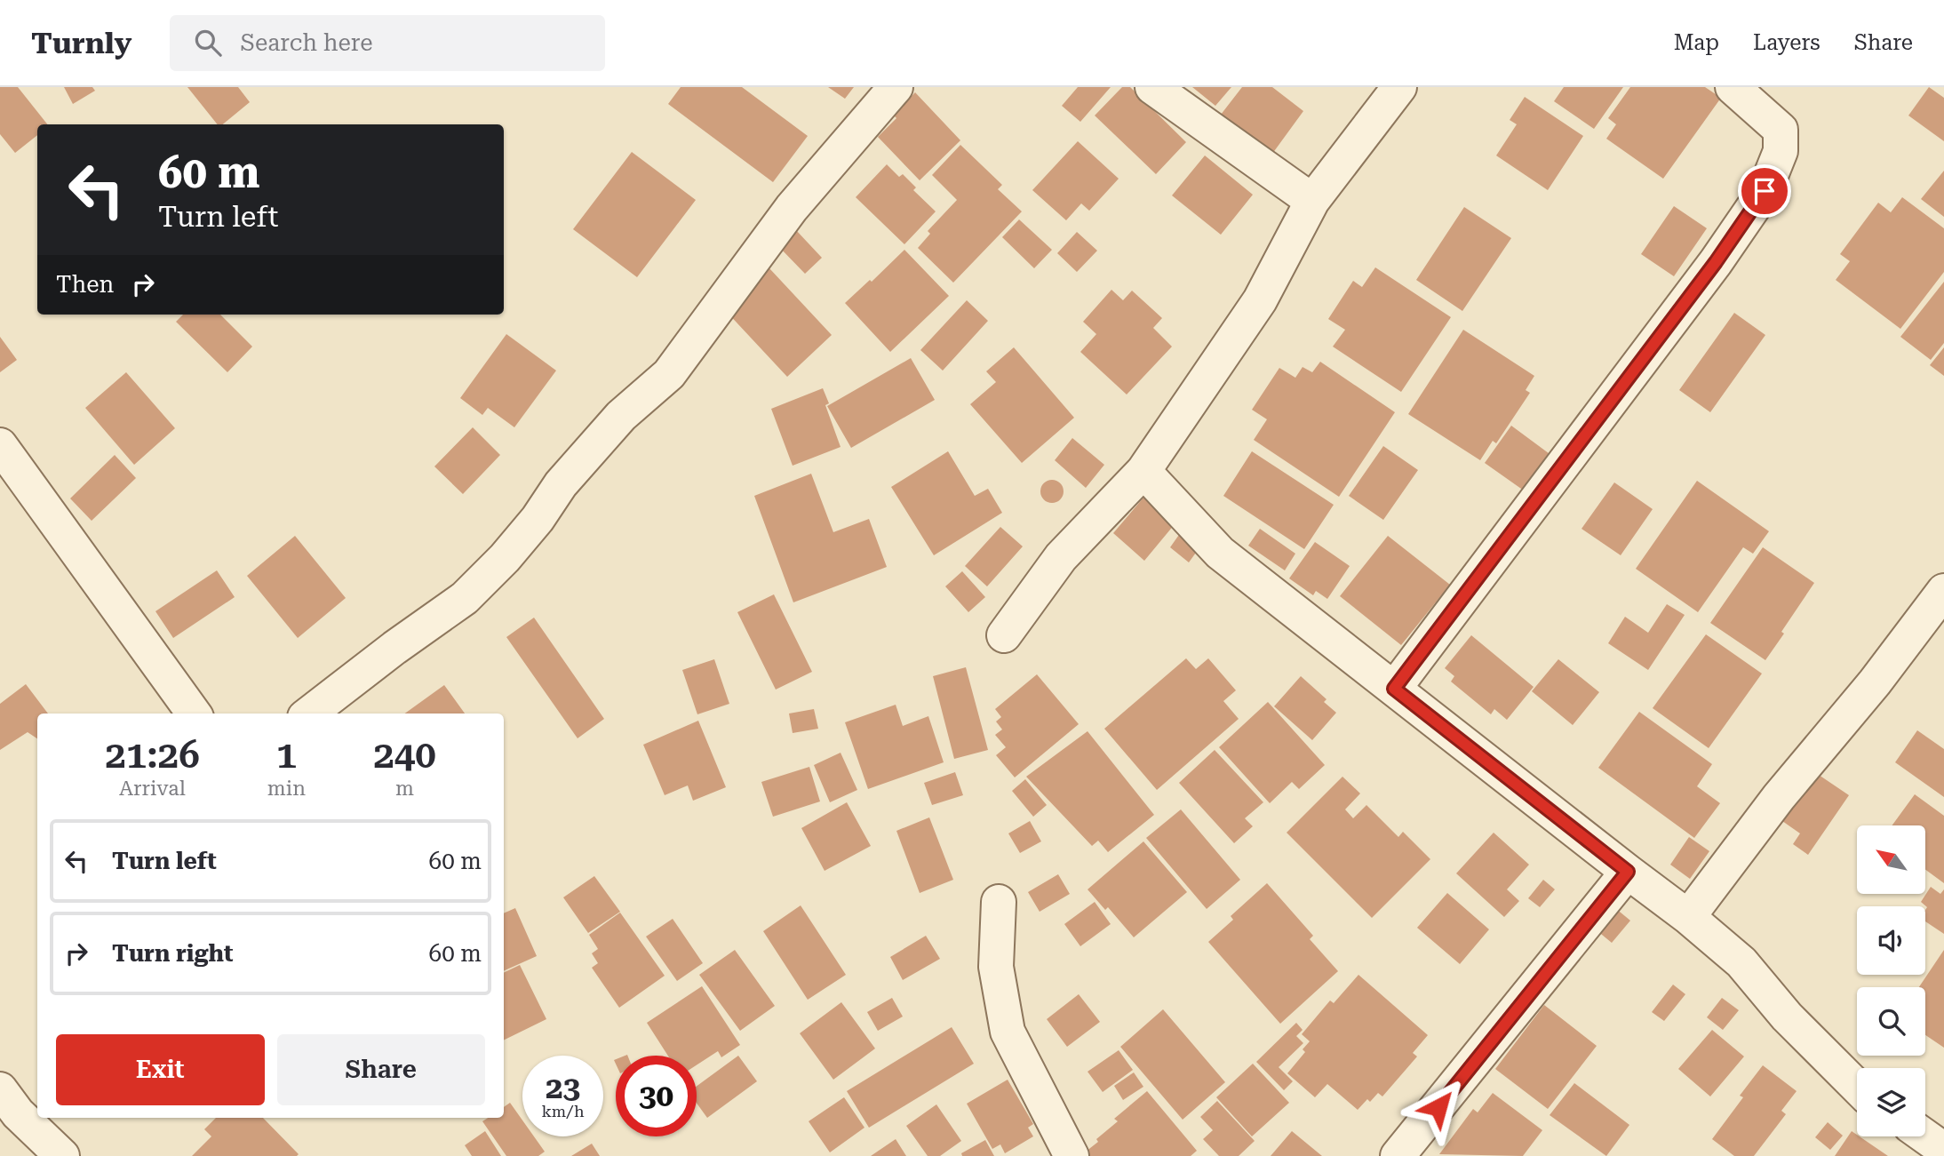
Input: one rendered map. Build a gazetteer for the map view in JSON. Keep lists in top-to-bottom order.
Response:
{
  "north": "top left",
  "page": {
    "header": "Turnly",
    "search": "Search here",
    "nav": ["Map", "Layers", "Share"],
    "turn": ["60 m", "Turn left"],
    "then": "Then",
    "eta": [
      "21:26",
      "Arrival",
      "1",
      "min",
      "240",
      "m"
    ],
    "list": [
      {
        "name": "Turn left",
        "value": "60 m"
      },
      {
        "name": "Turn right",
        "value": "60 m"
      }
    ],
    "buttons": ["Exit", "Share"],
    "speed": "23 km/h",
    "limit": "30"
  }
}
